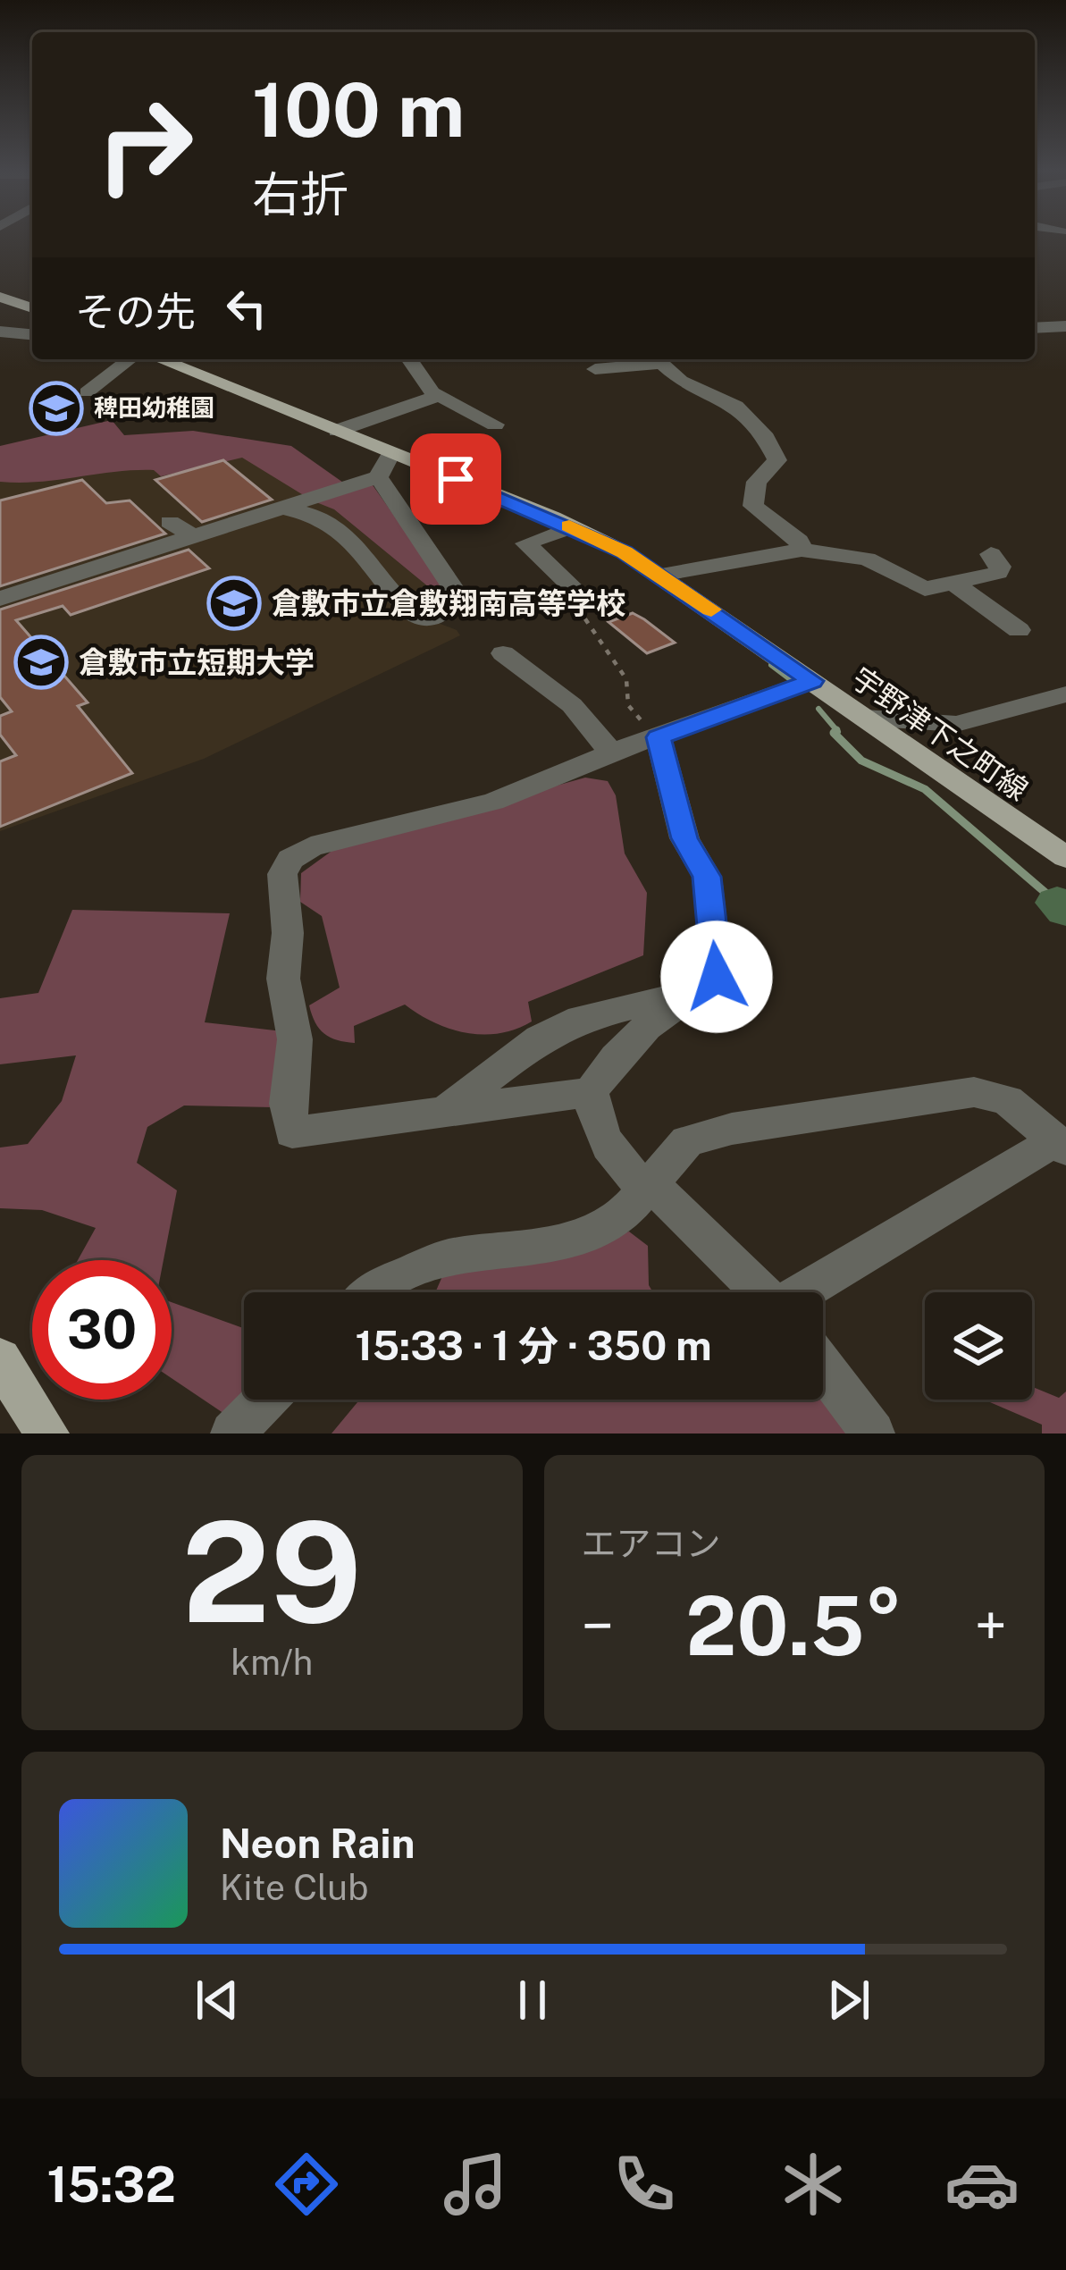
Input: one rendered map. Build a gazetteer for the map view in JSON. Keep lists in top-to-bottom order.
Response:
{
  "streets": {
    "main road": ["宇野津下之町線"]
  },
  "places": {
    "school or university": ["稗田幼稚園", "倉敷市立倉敷翔南高等学校", "倉敷市立短期大学"]
  },
  "page": {
    "turn": ["100 m", "右折"],
    "then": "その先",
    "limit": "30",
    "trip": "15:33 · 1 分 · 350 m",
    "tile": [
      ["29", "km/h"],
      "エアコン"
    ],
    "heat": ["−", "20.5°", "+"],
    "song": ["Neon Rain", "Kite Club"],
    "tabs": "15:32"
  }
}
